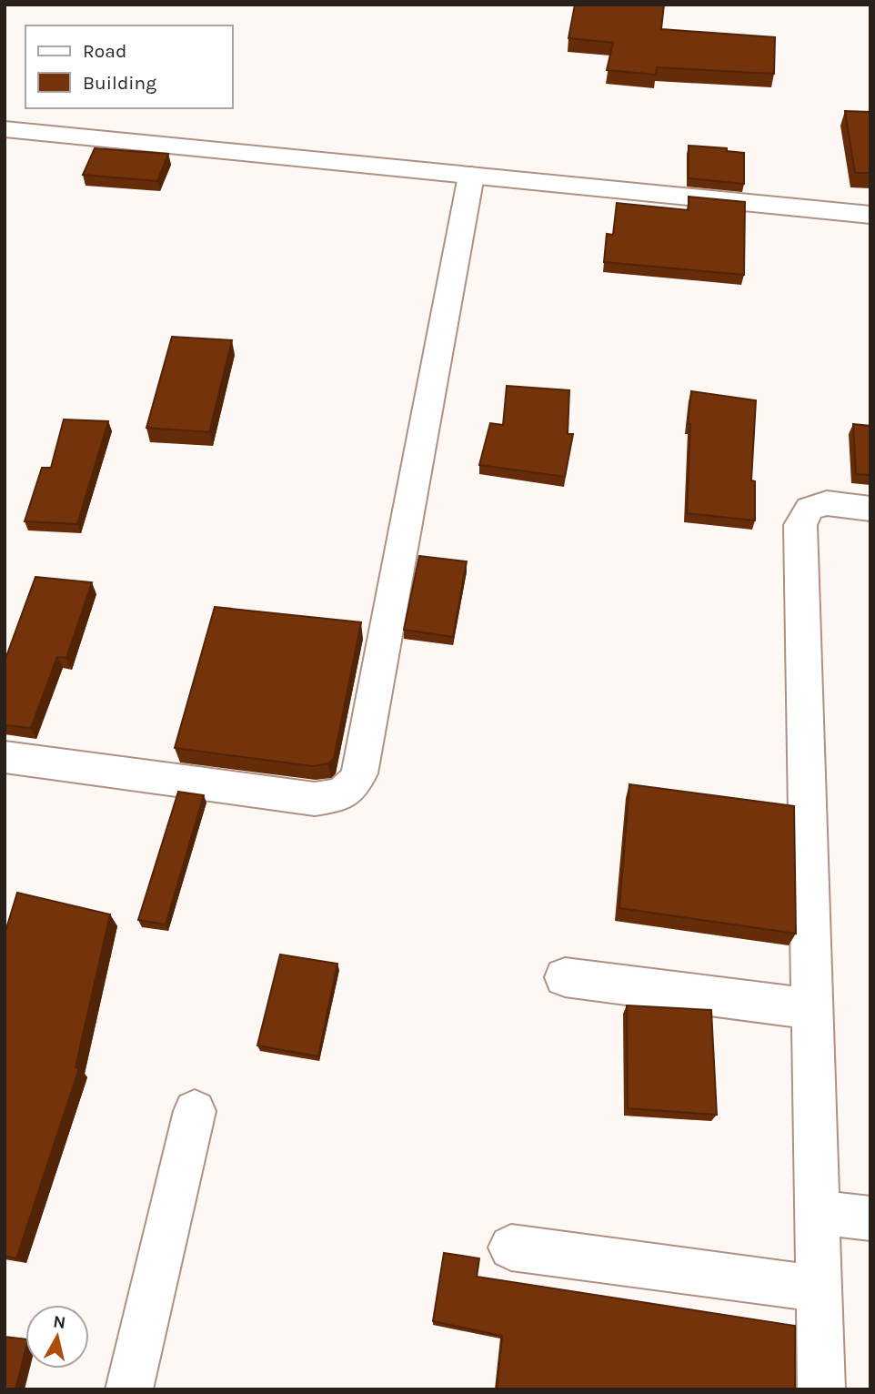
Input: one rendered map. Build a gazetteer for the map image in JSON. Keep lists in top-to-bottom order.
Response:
{
  "legend": ["Road", "Building"],
  "north": "top"
}
